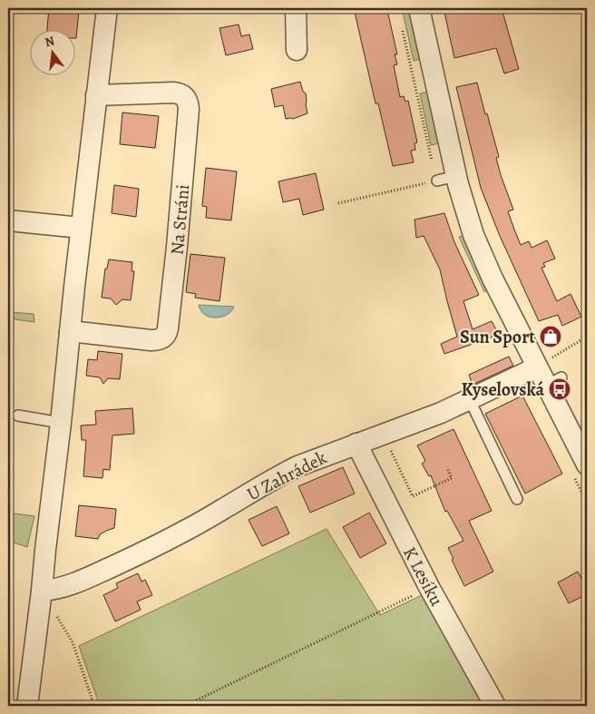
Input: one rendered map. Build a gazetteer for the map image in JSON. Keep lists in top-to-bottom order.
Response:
{
  "streets": {
    "street": ["Na Stráni", "U Zahrádek", "K Lesíku"]
  },
  "crossings": [
    ["U Zahrádek", "K Lesíku"]
  ],
  "places": {
    "shop": ["Sun Sport"],
    "bus stop": ["Kyselovská"]
  },
  "north": "top"
}
